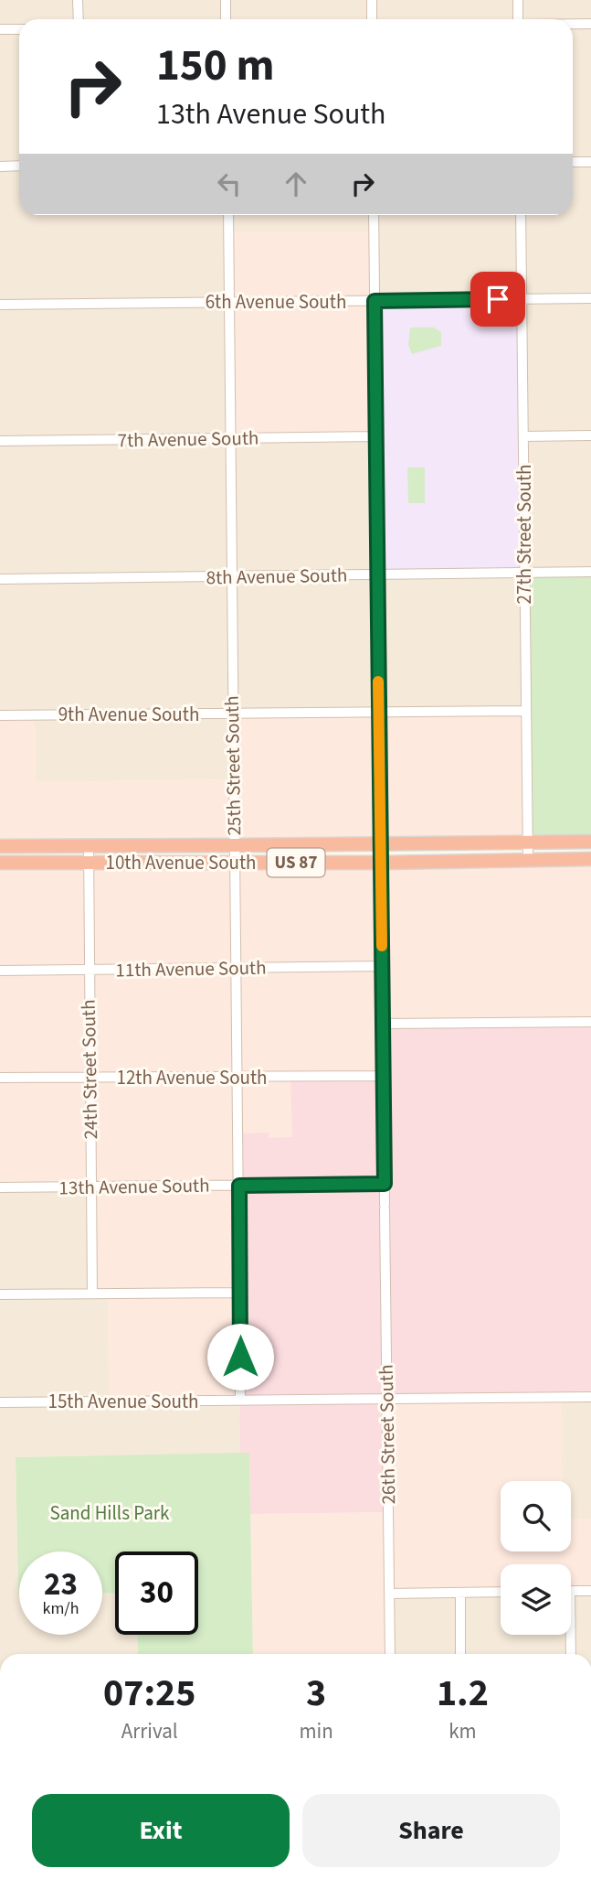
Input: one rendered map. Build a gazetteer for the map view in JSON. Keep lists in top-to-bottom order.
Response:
{
  "streets": {
    "highway": ["10th Avenue South", "US 87"],
    "street": [
      "6th Avenue South",
      "7th Avenue South",
      "27th Street South",
      "8th Avenue South",
      "9th Avenue South",
      "25th Street South",
      "11th Avenue South",
      "24th Street South",
      "12th Avenue South",
      "13th Avenue South",
      "15th Avenue South",
      "26th Street South"
    ]
  },
  "crossings": [
    ["6th Avenue South", "27th Street South"],
    ["6th Avenue South", "25th Street South"],
    ["6th Avenue South", "26th Street South"],
    ["7th Avenue South", "25th Street South"],
    ["7th Avenue South", "26th Street South"],
    ["27th Street South", "8th Avenue South"],
    ["27th Street South", "9th Avenue South"],
    ["27th Street South", "10th Avenue South"],
    ["8th Avenue South", "25th Street South"],
    ["8th Avenue South", "26th Street South"],
    ["9th Avenue South", "25th Street South"],
    ["9th Avenue South", "26th Street South"],
    ["25th Street South", "10th Avenue South"],
    ["25th Street South", "11th Avenue South"],
    ["25th Street South", "12th Avenue South"],
    ["25th Street South", "13th Avenue South"],
    ["25th Street South", "15th Avenue South"],
    ["10th Avenue South", "24th Street South"],
    ["10th Avenue South", "26th Street South"],
    ["11th Avenue South", "24th Street South"],
    ["11th Avenue South", "26th Street South"],
    ["24th Street South", "12th Avenue South"],
    ["24th Street South", "13th Avenue South"],
    ["12th Avenue South", "26th Street South"],
    ["13th Avenue South", "26th Street South"],
    ["15th Avenue South", "26th Street South"]
  ],
  "parks": ["Sand Hills Park"],
  "page": {
    "turn": ["150 m", "13th Avenue South"],
    "speed": "23 km/h",
    "limit": "30",
    "eta": [
      "07:25",
      "Arrival",
      "3",
      "min",
      "1.2",
      "km"
    ],
    "buttons": ["Exit", "Share"]
  }
}
